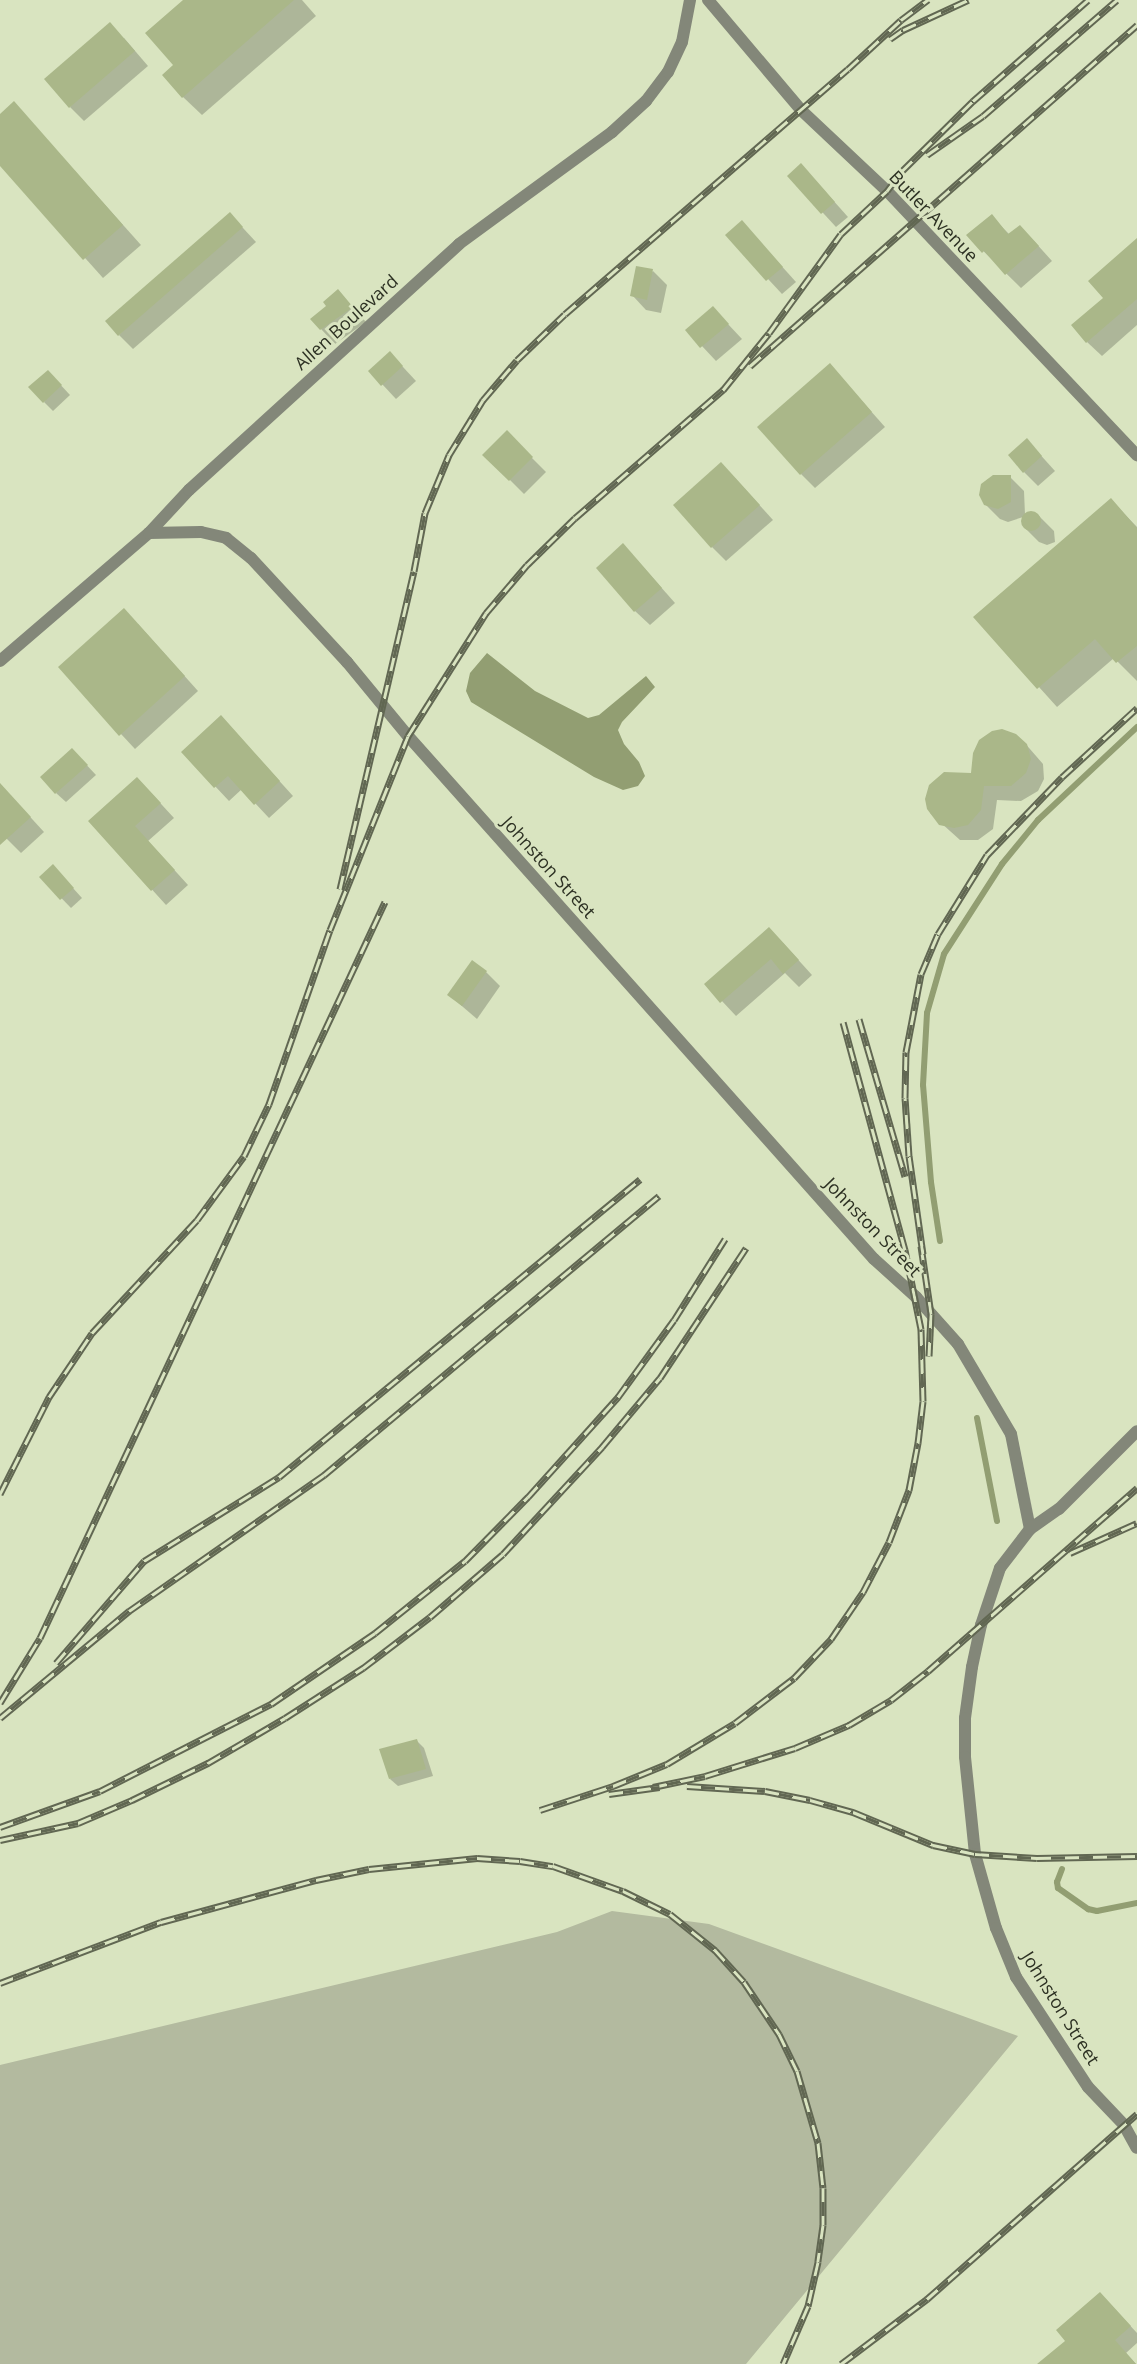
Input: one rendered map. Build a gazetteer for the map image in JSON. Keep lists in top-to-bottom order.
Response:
{
  "streets": {
    "street": ["Butler Avenue", "Allen Boulevard", "Johnston Street"]
  },
  "crossings": [
    ["Allen Boulevard", "Johnston Street"]
  ]
}
